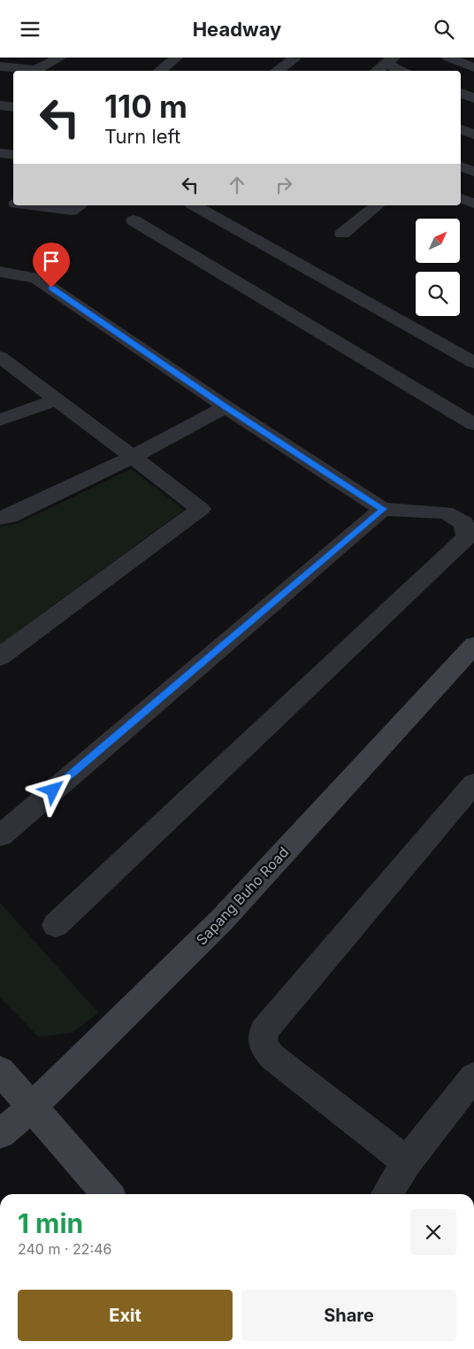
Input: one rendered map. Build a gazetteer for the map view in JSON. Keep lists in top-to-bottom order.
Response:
{
  "streets": {
    "street": ["Sapang Buho Road"]
  },
  "north": "top right",
  "page": {
    "header": "Headway",
    "turn": ["110 m", "Turn left"],
    "heading": ["1 min", "240 m · 22:46"],
    "buttons": ["Exit", "Share"]
  }
}
